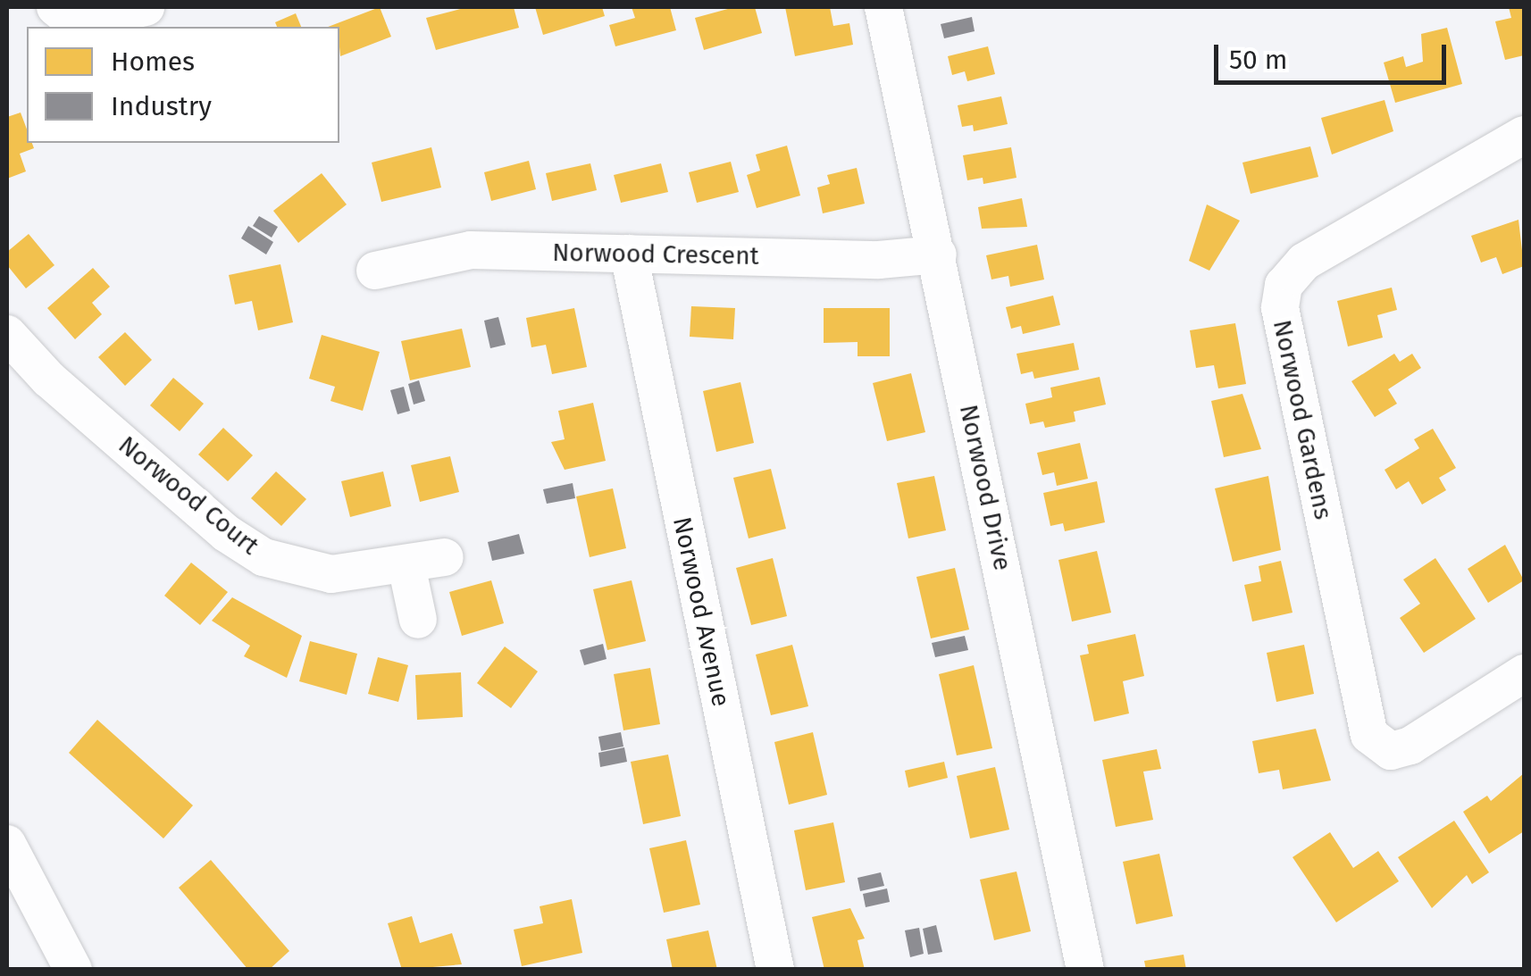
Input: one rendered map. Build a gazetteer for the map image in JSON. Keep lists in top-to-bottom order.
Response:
{
  "streets": {
    "street": [
      "Norwood Crescent",
      "Norwood Gardens",
      "Norwood Drive",
      "Norwood Court",
      "Norwood Avenue"
    ]
  },
  "crossings": [
    ["Norwood Crescent", "Norwood Drive"],
    ["Norwood Crescent", "Norwood Avenue"]
  ],
  "legend": ["Homes", "Industry"],
  "scale_bar": "50 m"
}
